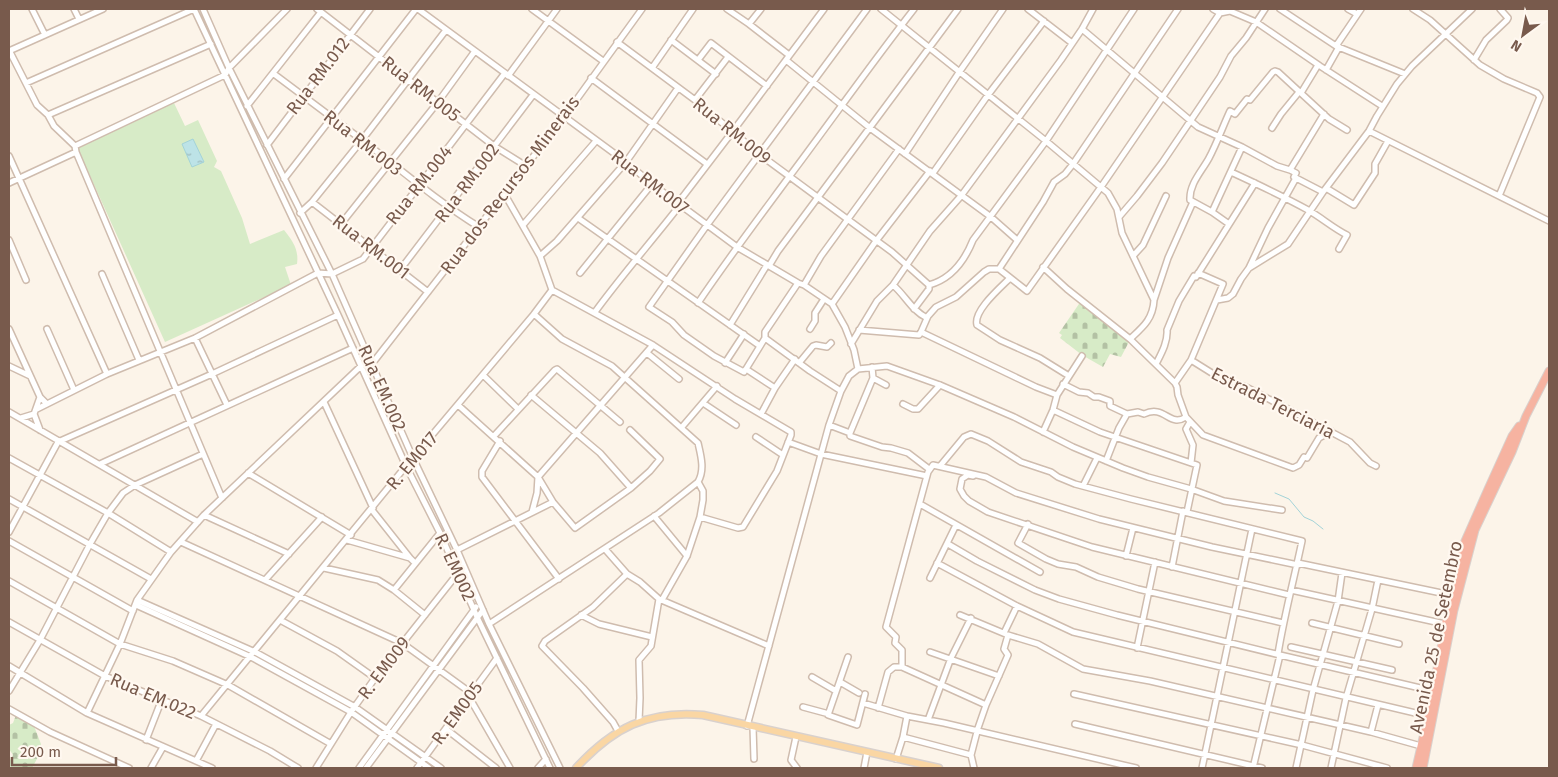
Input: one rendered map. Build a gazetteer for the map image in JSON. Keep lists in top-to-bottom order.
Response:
{
  "streets": {
    "highway": ["Avenida 25 de Setembro"],
    "street": [
      "Rua RM.012",
      "Rua RM.005",
      "Rua RM.009",
      "Rua RM.003",
      "Rua RM.007",
      "Rua RM.002",
      "Rua RM.004",
      "Rua dos Recursos Minerais",
      "Rua RM.001",
      "Rua EM.002",
      "Estrada Terciaria",
      "R. EM017",
      "R. EM002",
      "R. EM009",
      "Rua EM.022",
      "R. EM005"
    ]
  },
  "crossings": [
    ["Rua RM.012", "Rua RM.005"],
    ["Rua RM.012", "Rua RM.003"],
    ["Rua RM.012", "Rua EM.002"],
    ["Rua RM.005", "Rua RM.002"],
    ["Rua RM.005", "Rua RM.004"],
    ["Rua RM.005", "Rua dos Recursos Minerais"],
    ["Rua RM.009", "Rua dos Recursos Minerais"],
    ["Rua RM.003", "Rua RM.002"],
    ["Rua RM.003", "Rua RM.004"],
    ["Rua RM.003", "Rua dos Recursos Minerais"],
    ["Rua RM.007", "Rua RM.002"],
    ["Rua RM.007", "Rua RM.004"],
    ["Rua RM.007", "Rua dos Recursos Minerais"],
    ["Rua RM.002", "Rua RM.001"],
    ["Rua RM.004", "Rua RM.001"],
    ["Rua RM.004", "Rua EM.002"],
    ["Rua dos Recursos Minerais", "Rua RM.001"],
    ["Rua dos Recursos Minerais", "Rua EM.002"],
    ["Rua EM.002", "R. EM017"],
    ["Rua EM.002", "R. EM002"],
    ["R. EM017", "R. EM002"],
    ["R. EM017", "Rua EM.022"],
    ["R. EM002", "R. EM009"],
    ["R. EM002", "R. EM005"]
  ],
  "scale_bar": "200 m",
  "north": "bottom left"
}
